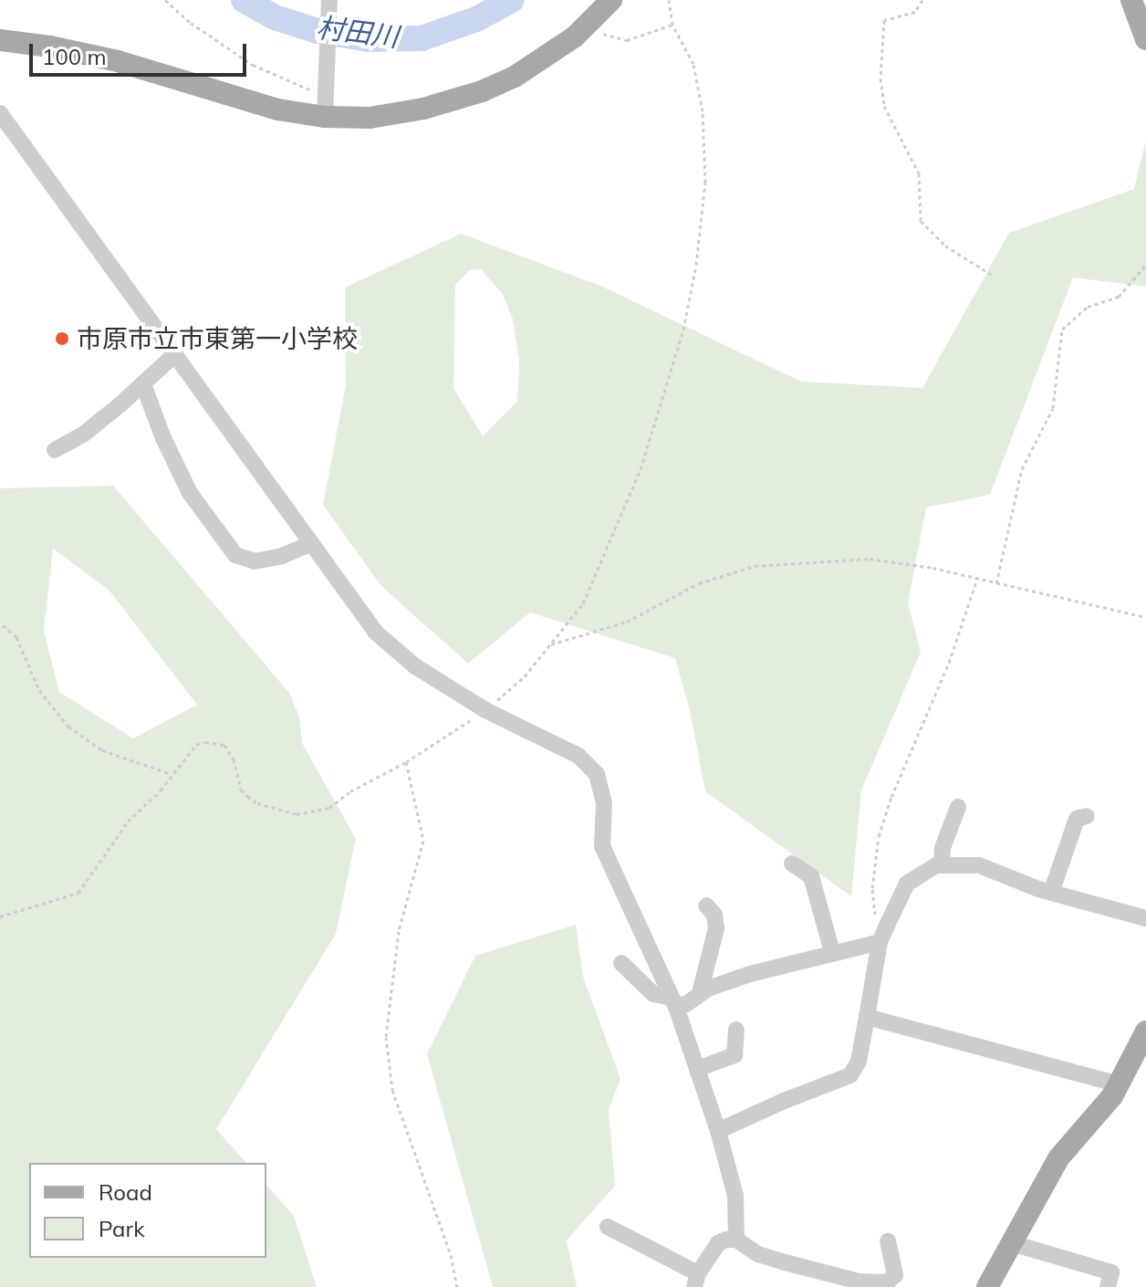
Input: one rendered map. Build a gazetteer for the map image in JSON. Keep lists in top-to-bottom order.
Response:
{
  "water": ["村田川"],
  "places": ["市原市立市東第一小学校"],
  "legend": ["Road", "Park"],
  "scale_bar": "100 m"
}
